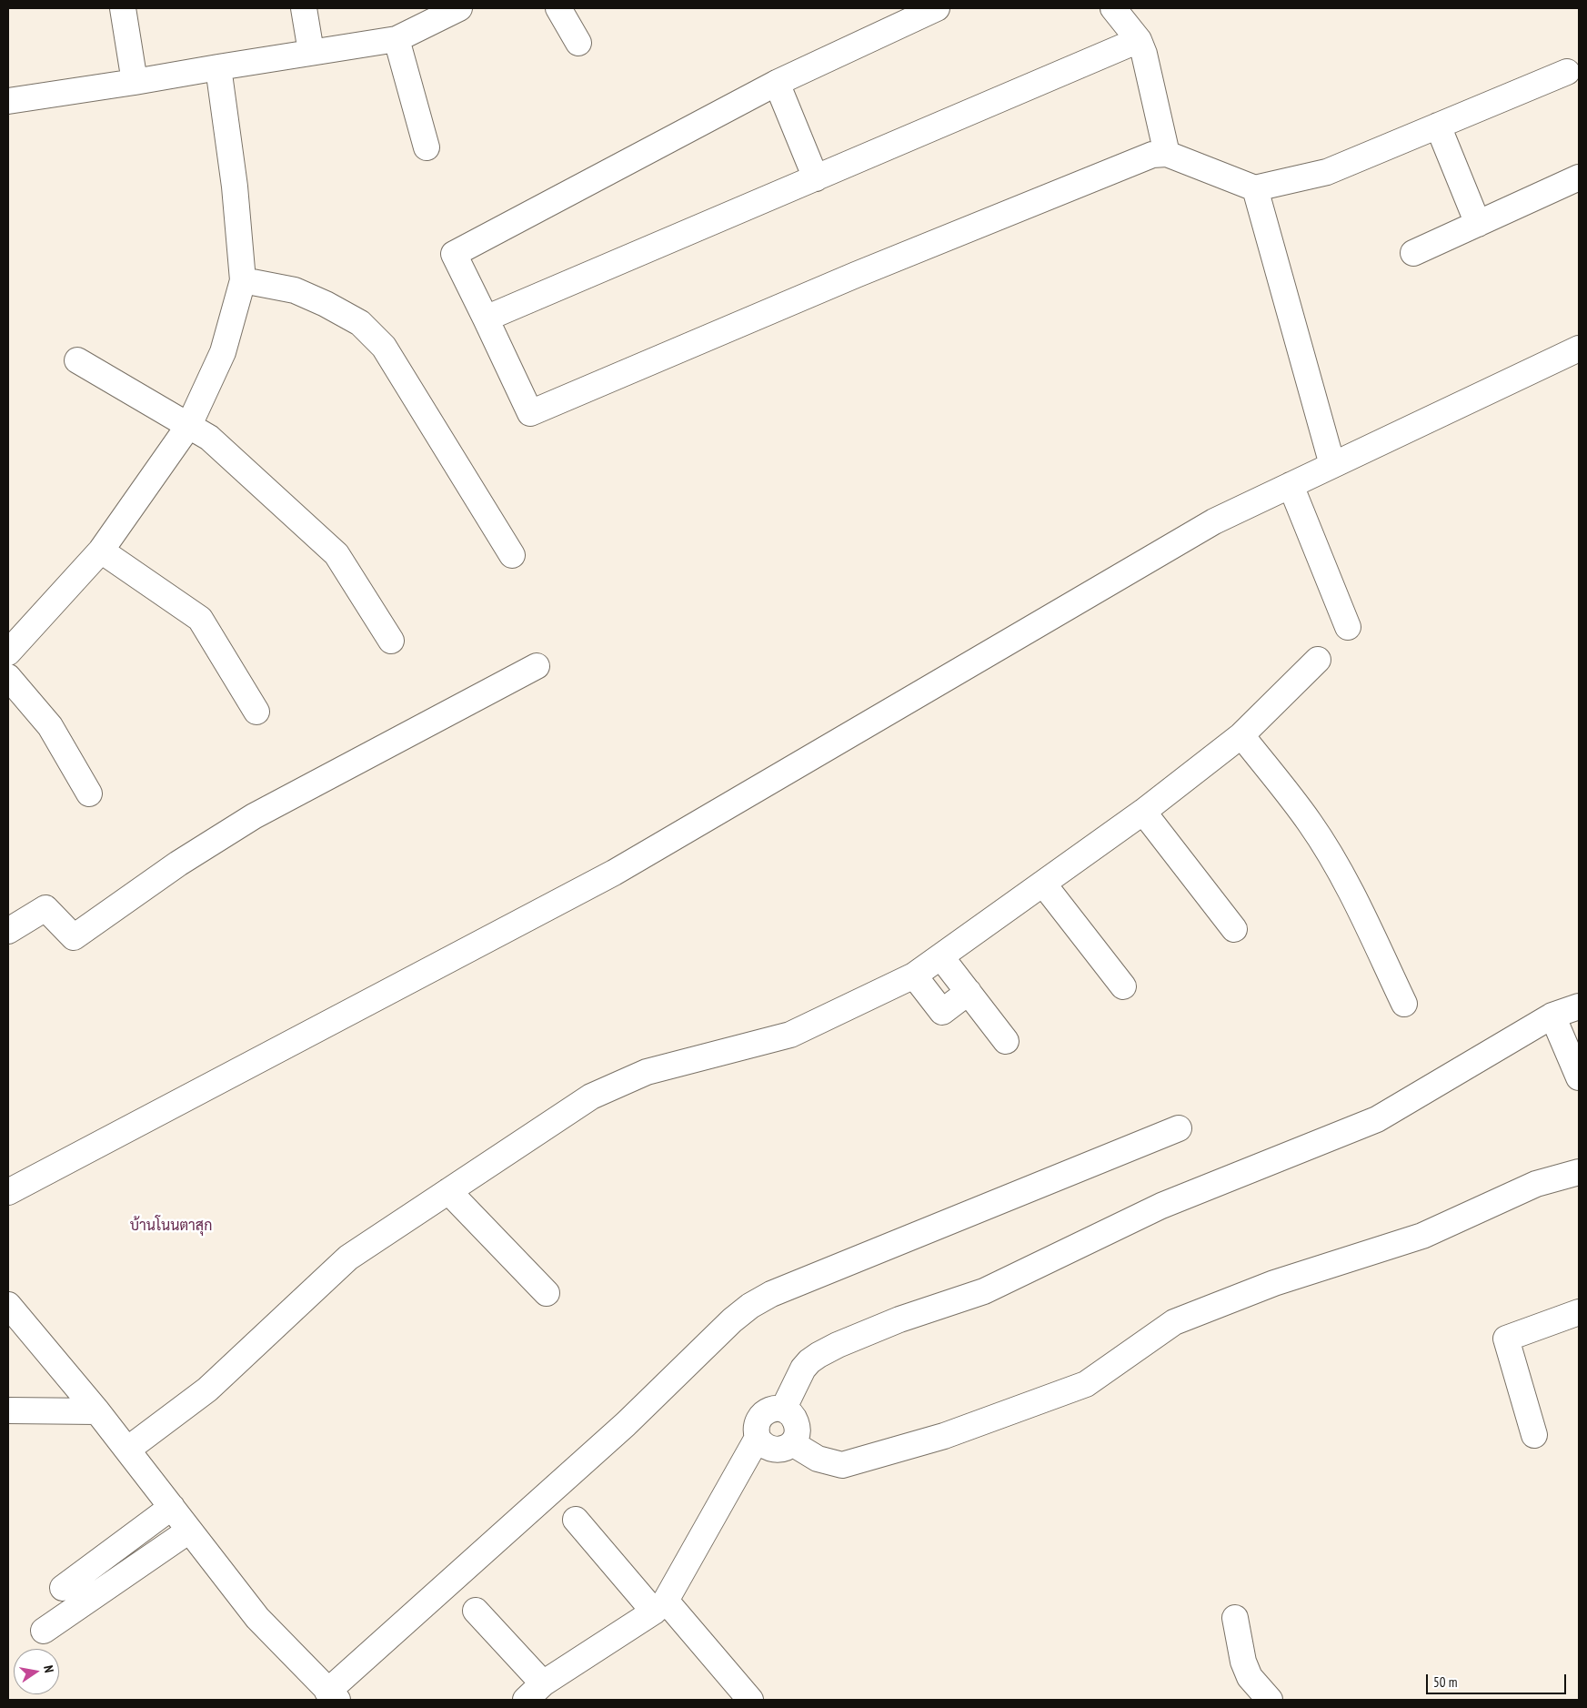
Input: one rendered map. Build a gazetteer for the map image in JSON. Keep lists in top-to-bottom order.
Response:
{
  "districts": ["บ้านโนนตาสุก"],
  "scale_bar": "50 m",
  "north": "right"
}
